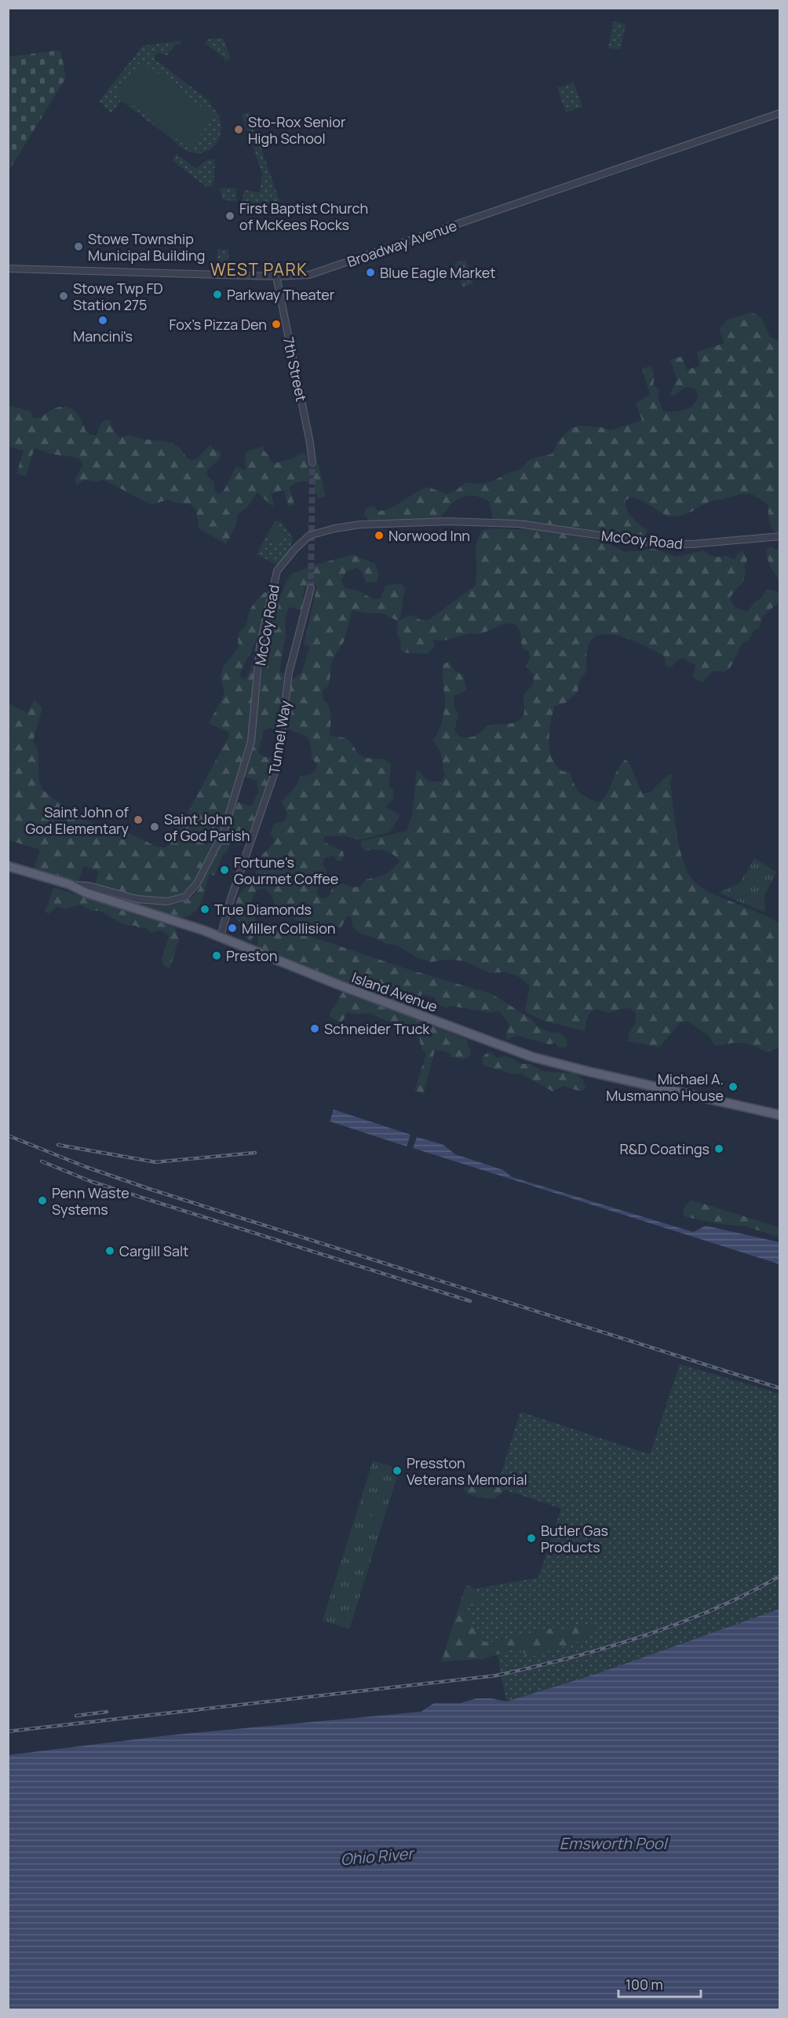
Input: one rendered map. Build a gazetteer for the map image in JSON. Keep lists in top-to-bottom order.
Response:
{
  "streets": {
    "main road": ["Island Avenue"],
    "street": [
      "Broadway Avenue",
      "7th Street",
      "McCoy Road",
      "Tunnel Way"
    ]
  },
  "crossings": [
    ["Broadway Avenue", "7th Street"],
    ["McCoy Road", "Island Avenue"],
    ["Tunnel Way", "Island Avenue"]
  ],
  "districts": ["WEST PARK"],
  "water": ["Emsworth Pool", "Ohio River"],
  "places": [
    "Sto-Rox Senior High School",
    "First Baptist Church of McKees Rocks",
    "Stowe Township Municipal Building",
    "Blue Eagle Market",
    "Parkway Theater",
    "Stowe Twp FD Station 275",
    "Mancini's",
    "Fox's Pizza Den",
    "Norwood Inn",
    "Saint John of God Elementary",
    "Saint John of God Parish",
    "Fortune's Gourmet Coffee",
    "True Diamonds",
    "Miller Collision",
    "Preston",
    "Schneider Truck",
    "Michael A. Musmanno House",
    "R&D Coatings",
    "Penn Waste Systems",
    "Cargill Salt",
    "Presston Veterans Memorial",
    "Butler Gas Products"
  ],
  "scale_bar": "100 m"
}
